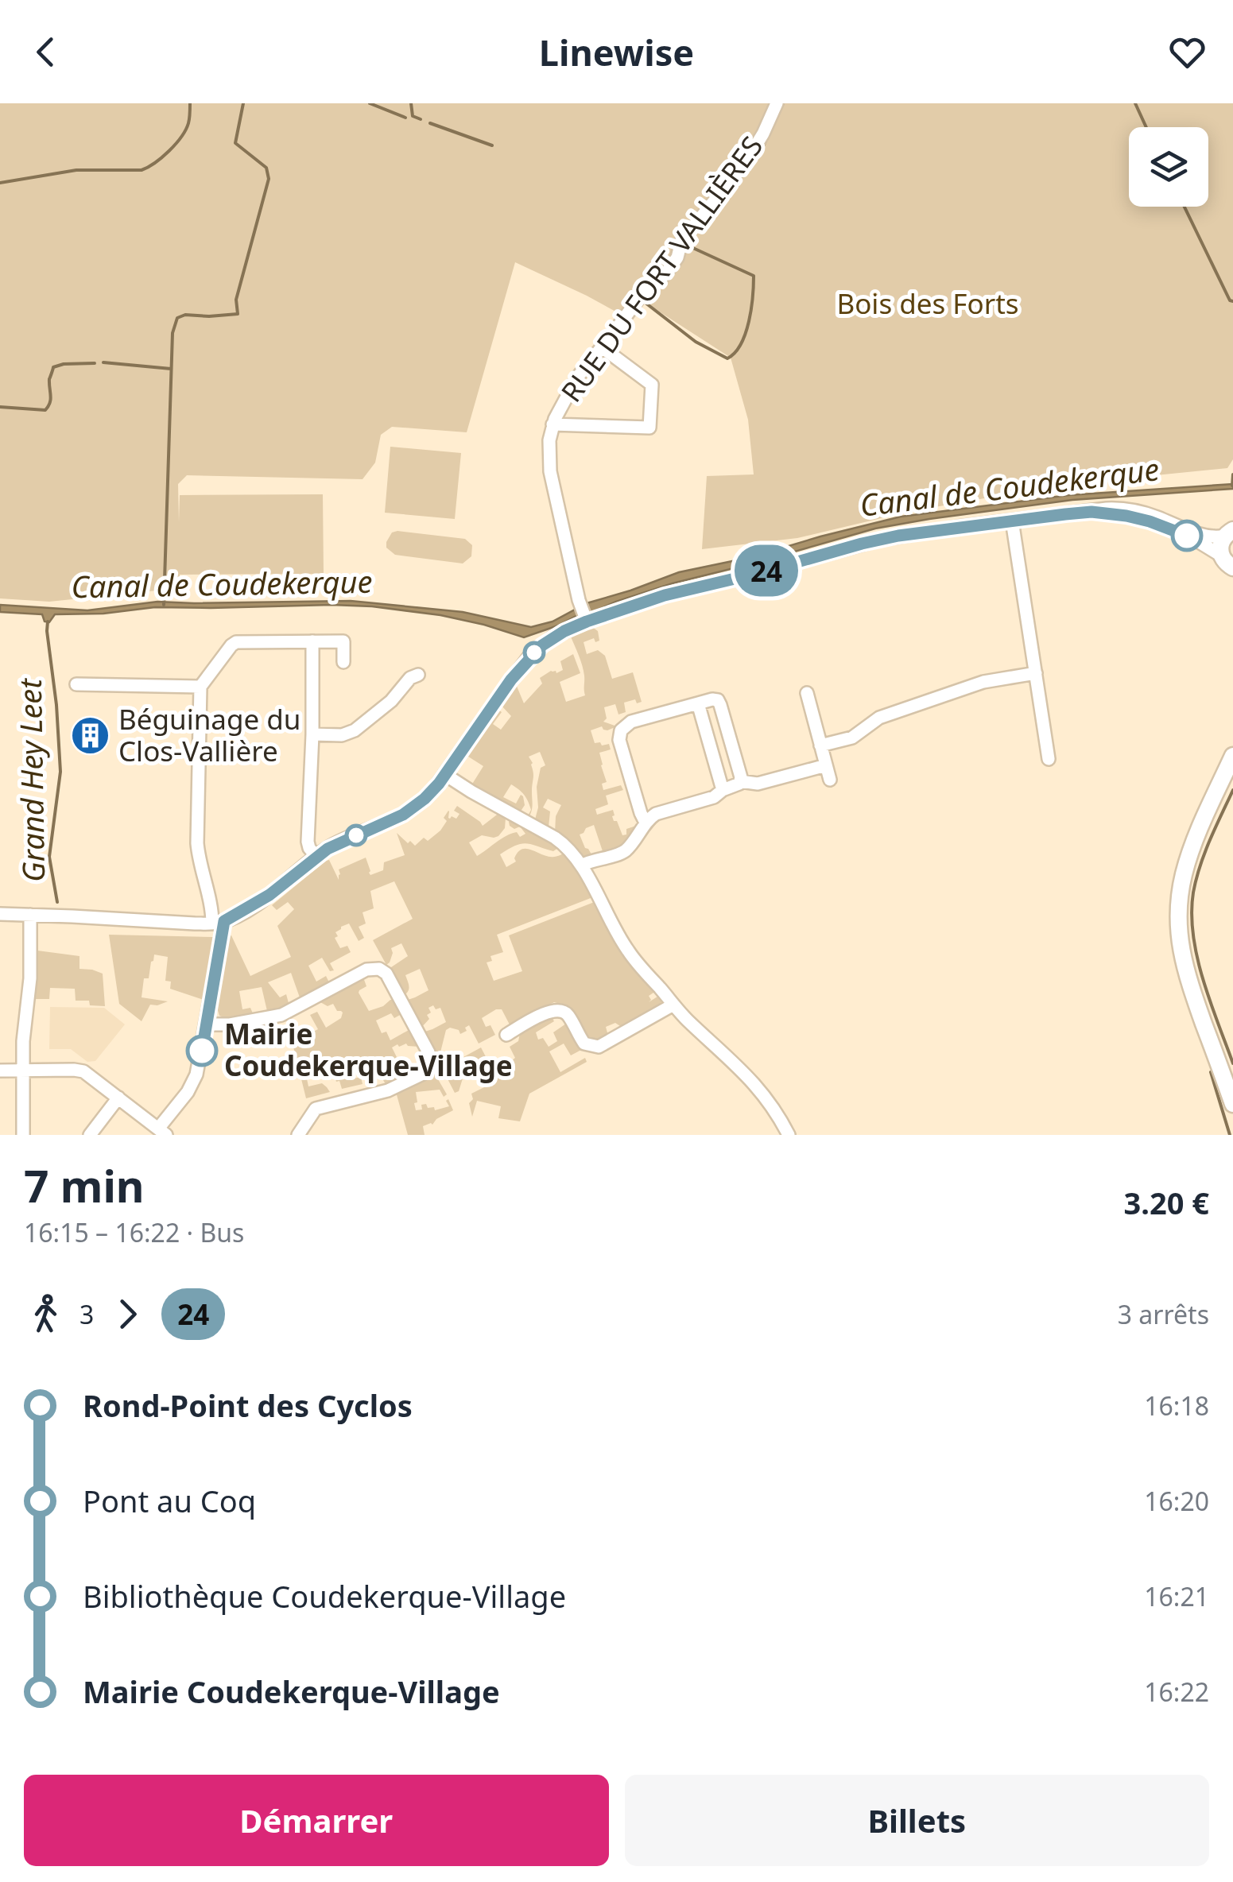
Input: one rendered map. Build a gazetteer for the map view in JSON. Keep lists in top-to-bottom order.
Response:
{
  "streets": {
    "street": ["RUE DU FORT VALLIÈRES"]
  },
  "water": ["Canal de Coudekerque", "Grand Hey Leet"],
  "parks": ["Bois des Forts"],
  "places": {
    "building": ["Béguinage du Clos-Vallière"],
    "other": ["Mairie Coudekerque-Village"]
  },
  "lines": ["bus line 24"],
  "page": {
    "header": "Linewise",
    "on_map": "24",
    "heading": ["7 min", "16:15 – 16:22 · Bus", "3.20 €"],
    "legs": ["3", "24", "3 arrêts"],
    "list": [
      {
        "name": "Rond-Point des Cyclos",
        "value": "16:18"
      },
      {
        "name": "Pont au Coq",
        "value": "16:20"
      },
      {
        "name": "Bibliothèque Coudekerque-Village",
        "value": "16:21"
      },
      {
        "name": "Mairie Coudekerque-Village",
        "value": "16:22"
      }
    ],
    "buttons": ["Démarrer", "Billets"]
  }
}
